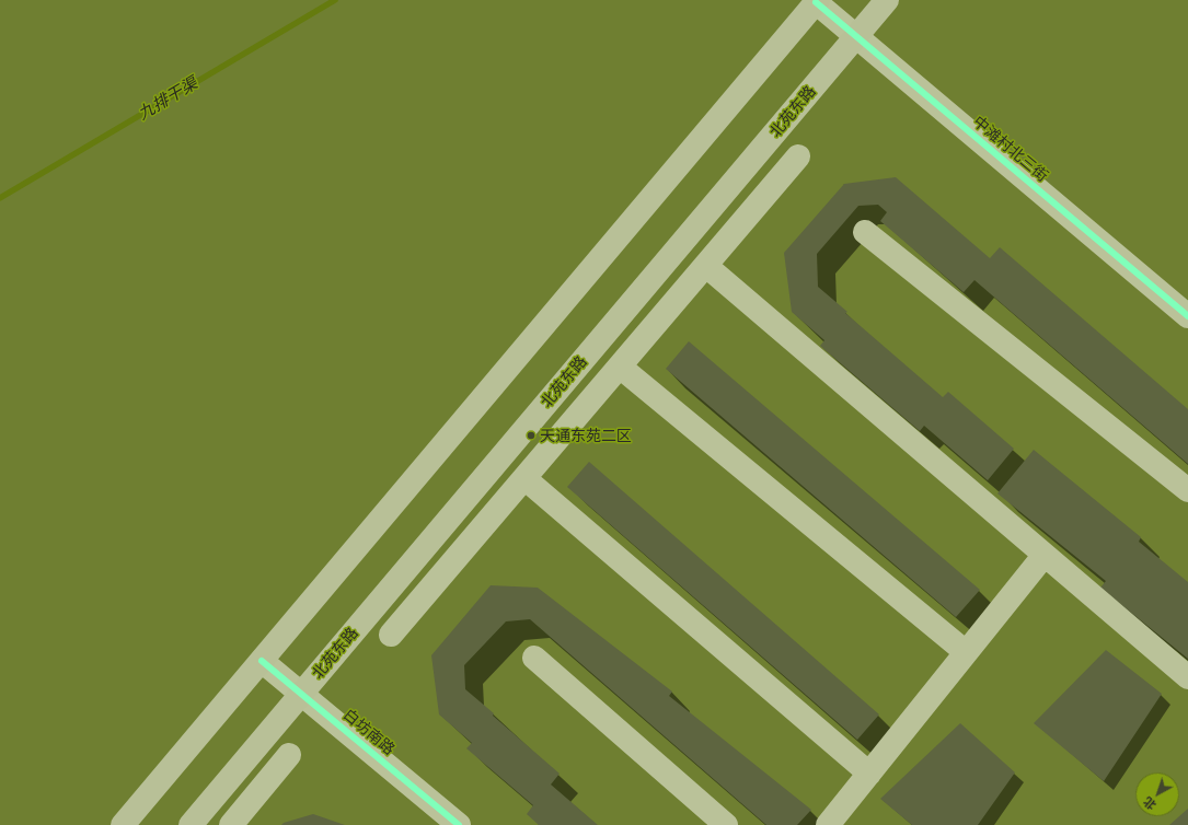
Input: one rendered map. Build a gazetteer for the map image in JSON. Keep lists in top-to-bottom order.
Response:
{
  "streets": {
    "main road": ["北苑东路"],
    "street": ["中滩村北三街", "白坊南路"]
  },
  "crossings": [
    ["北苑东路", "中滩村北三街"],
    ["北苑东路", "白坊南路"]
  ],
  "water": ["九排干渠"],
  "places": ["天通东苑二区"],
  "north": "bottom left"
}
